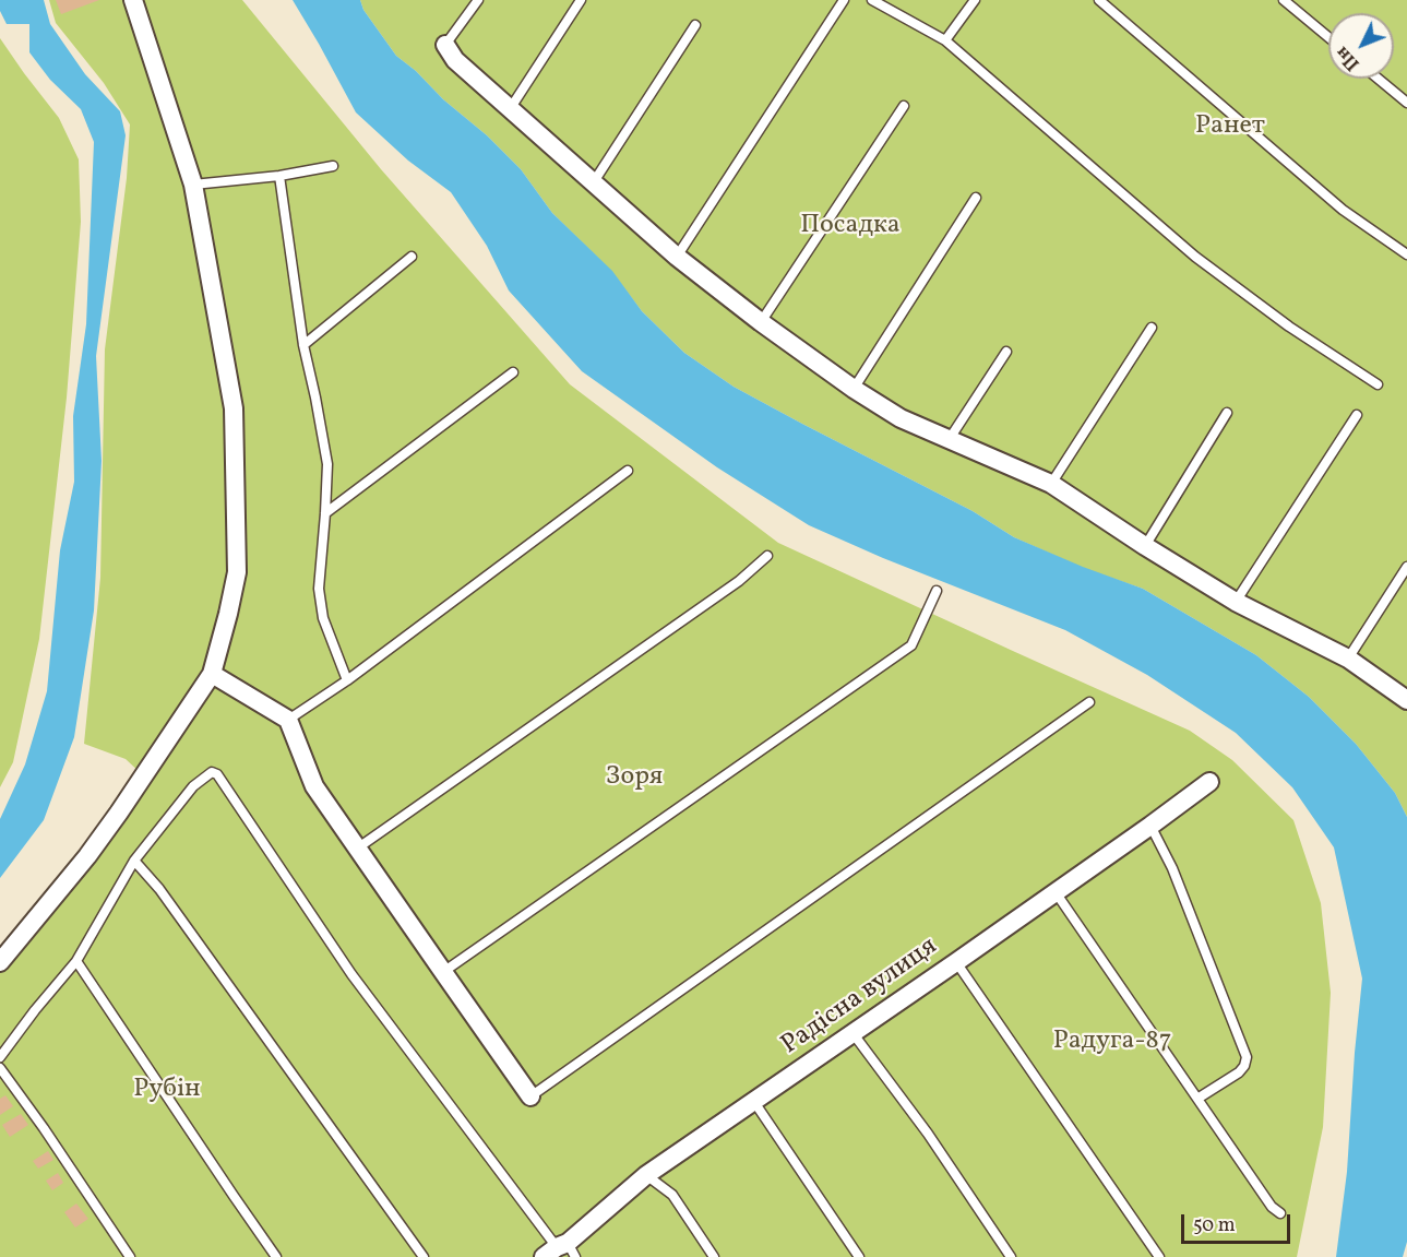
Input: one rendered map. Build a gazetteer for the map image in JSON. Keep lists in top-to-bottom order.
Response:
{
  "streets": {
    "street": ["Радісна вулиця"]
  },
  "parks": [
    "Ранет",
    "Посадка",
    "Зоря",
    "Радуга-87",
    "Рубін"
  ],
  "scale_bar": "50 m",
  "north": "bottom left"
}
